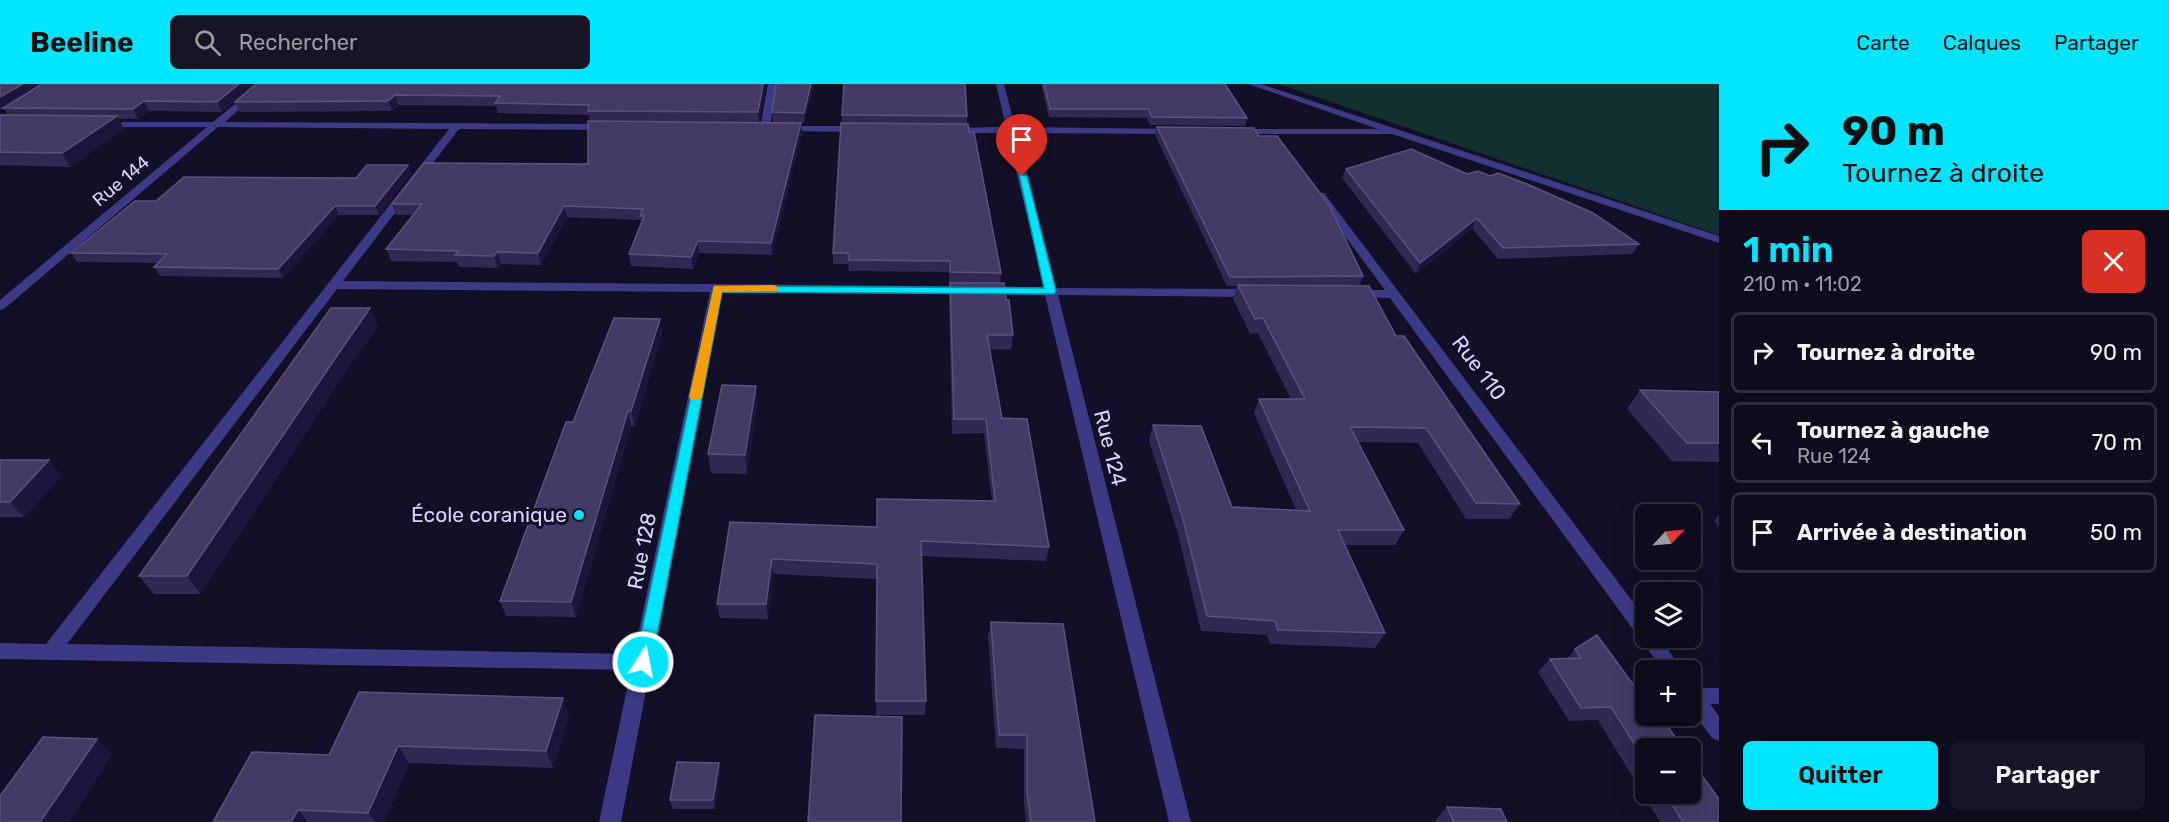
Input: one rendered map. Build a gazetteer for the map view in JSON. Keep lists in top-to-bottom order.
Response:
{
  "streets": {
    "street": [
      "Rue 144",
      "Rue 110",
      "Rue 124",
      "Rue 128"
    ]
  },
  "places": ["École coranique"],
  "north": "top right",
  "page": {
    "header": "Beeline",
    "search": "Rechercher",
    "nav": ["Carte", "Calques", "Partager"],
    "turn": ["90 m", "Tournez à droite"],
    "heading": ["1 min", "210 m · 11:02"],
    "list": [
      {
        "name": "Tournez à droite",
        "value": "90 m"
      },
      {
        "name": "Tournez à gauche",
        "note": "Rue 124",
        "value": "70 m"
      },
      {
        "name": "Arrivée à destination",
        "value": "50 m"
      }
    ],
    "map_buttons": ["+", "−"],
    "buttons": ["Quitter", "Partager"]
  }
}
